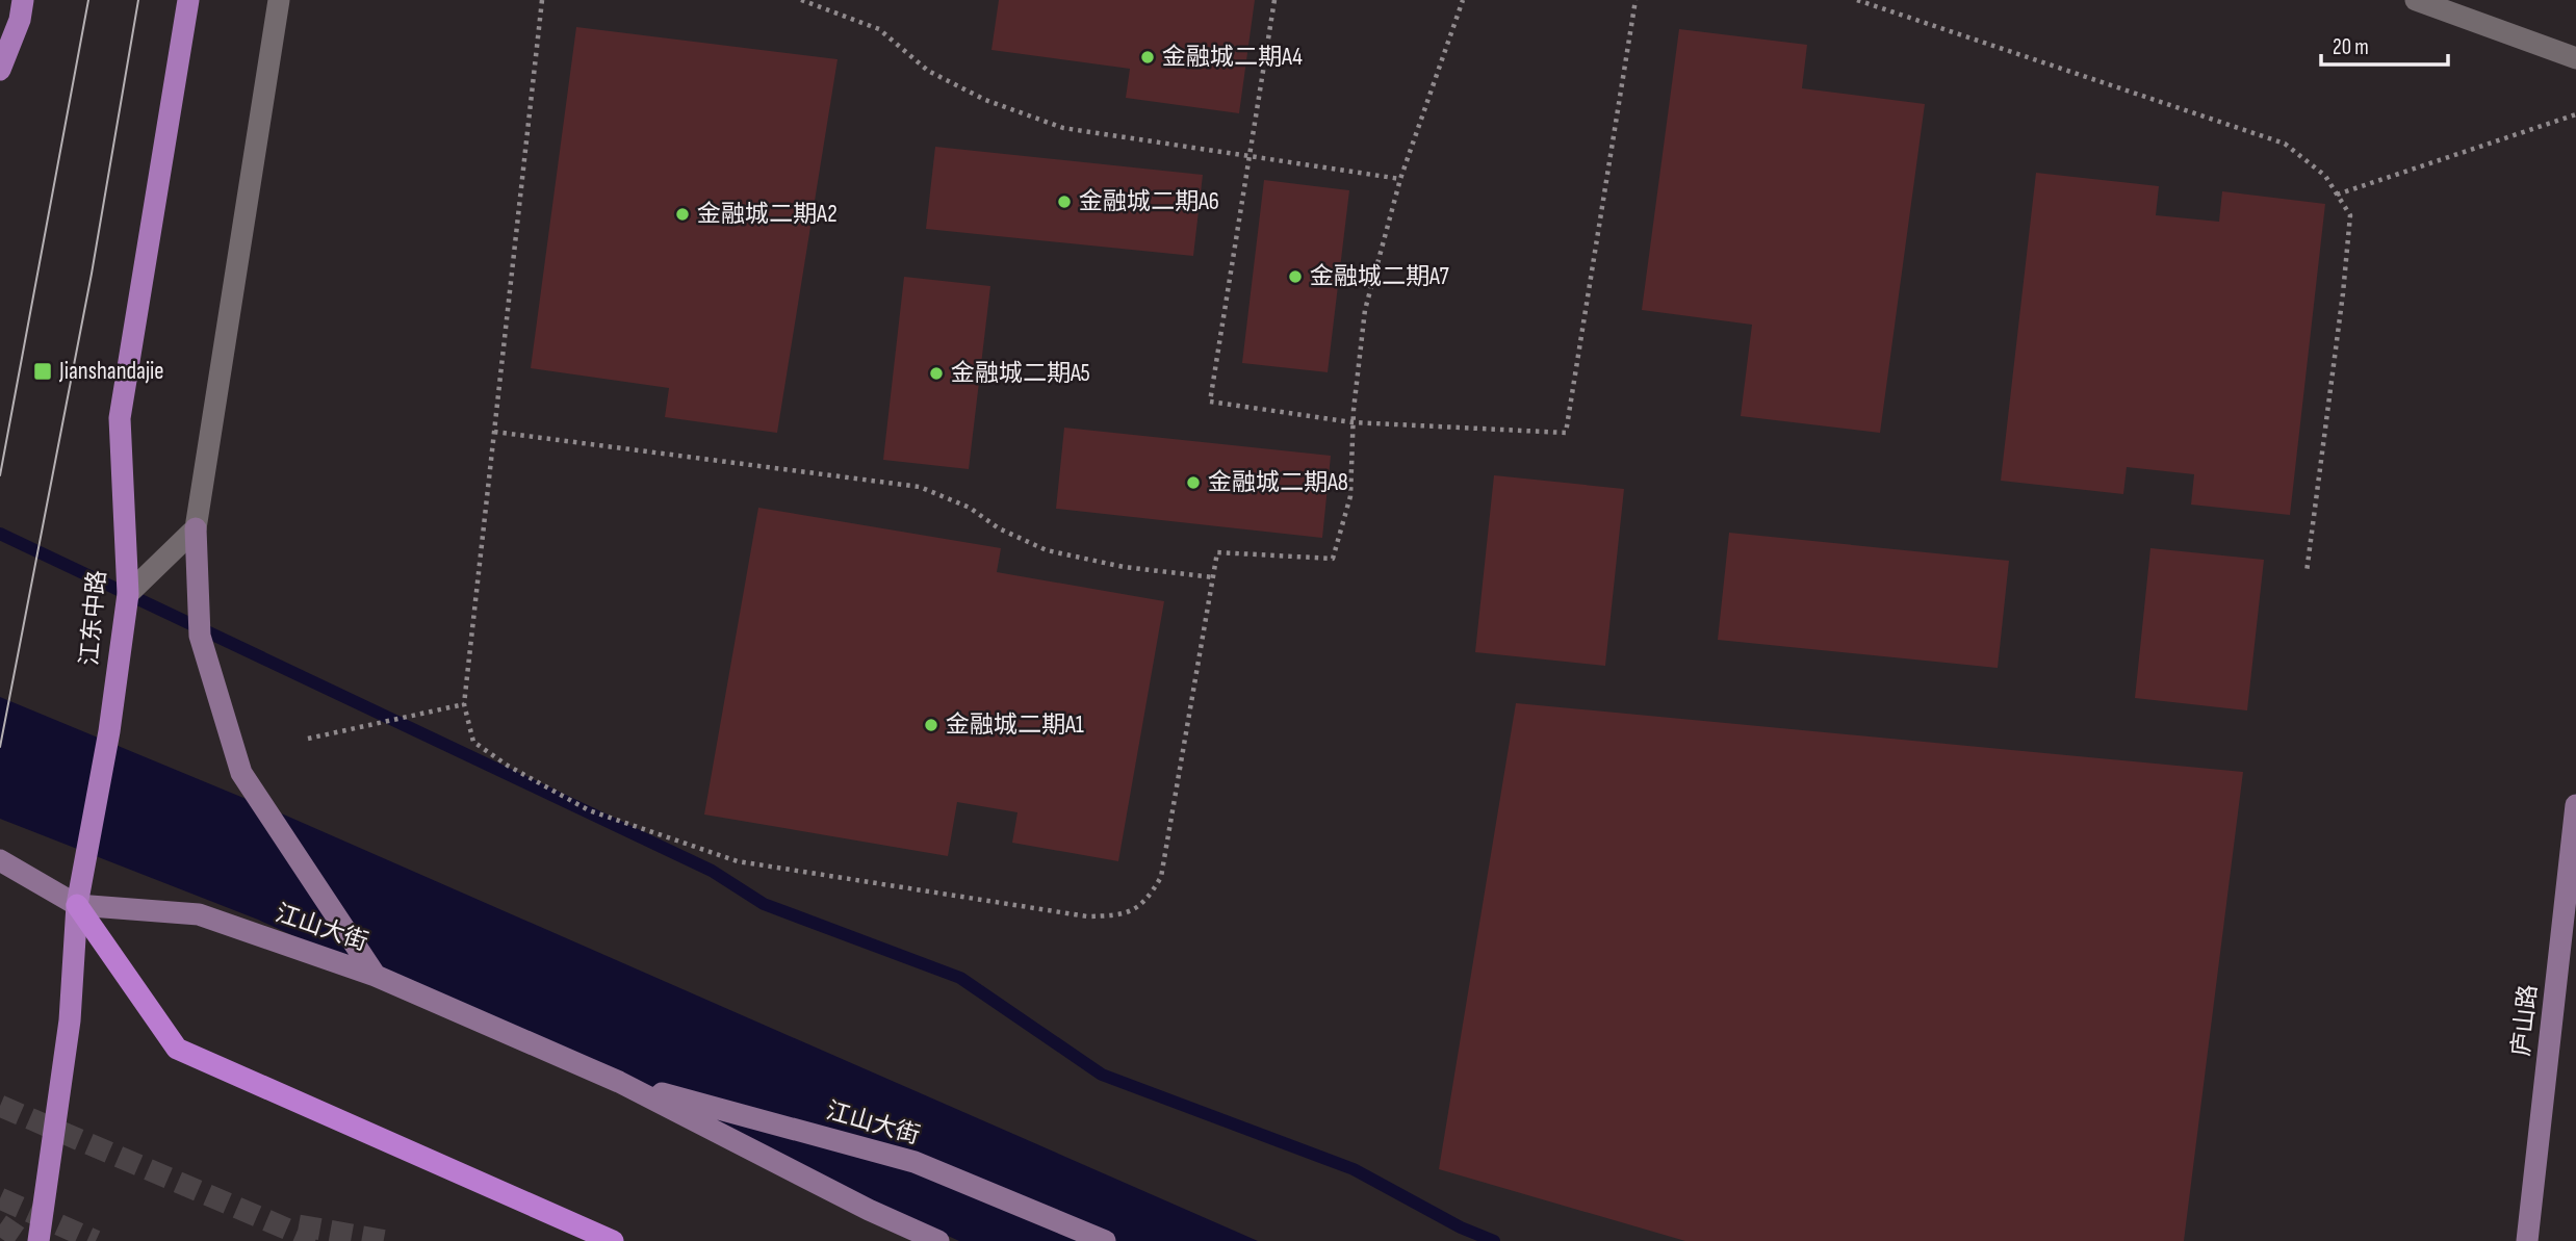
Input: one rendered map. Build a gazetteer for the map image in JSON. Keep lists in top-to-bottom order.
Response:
{
  "streets": {
    "main road": ["江东中路", "江山大街", "庐山路"]
  },
  "crossings": [
    ["江东中路", "江山大街"]
  ],
  "places": {
    "other": [
      "金融城二期A4",
      "金融城二期A6",
      "金融城二期A2",
      "金融城二期A7",
      "金融城二期A5",
      "金融城二期A8",
      "金融城二期A1"
    ],
    "transit": ["Jianshandajie"]
  },
  "scale_bar": "20 m"
}
